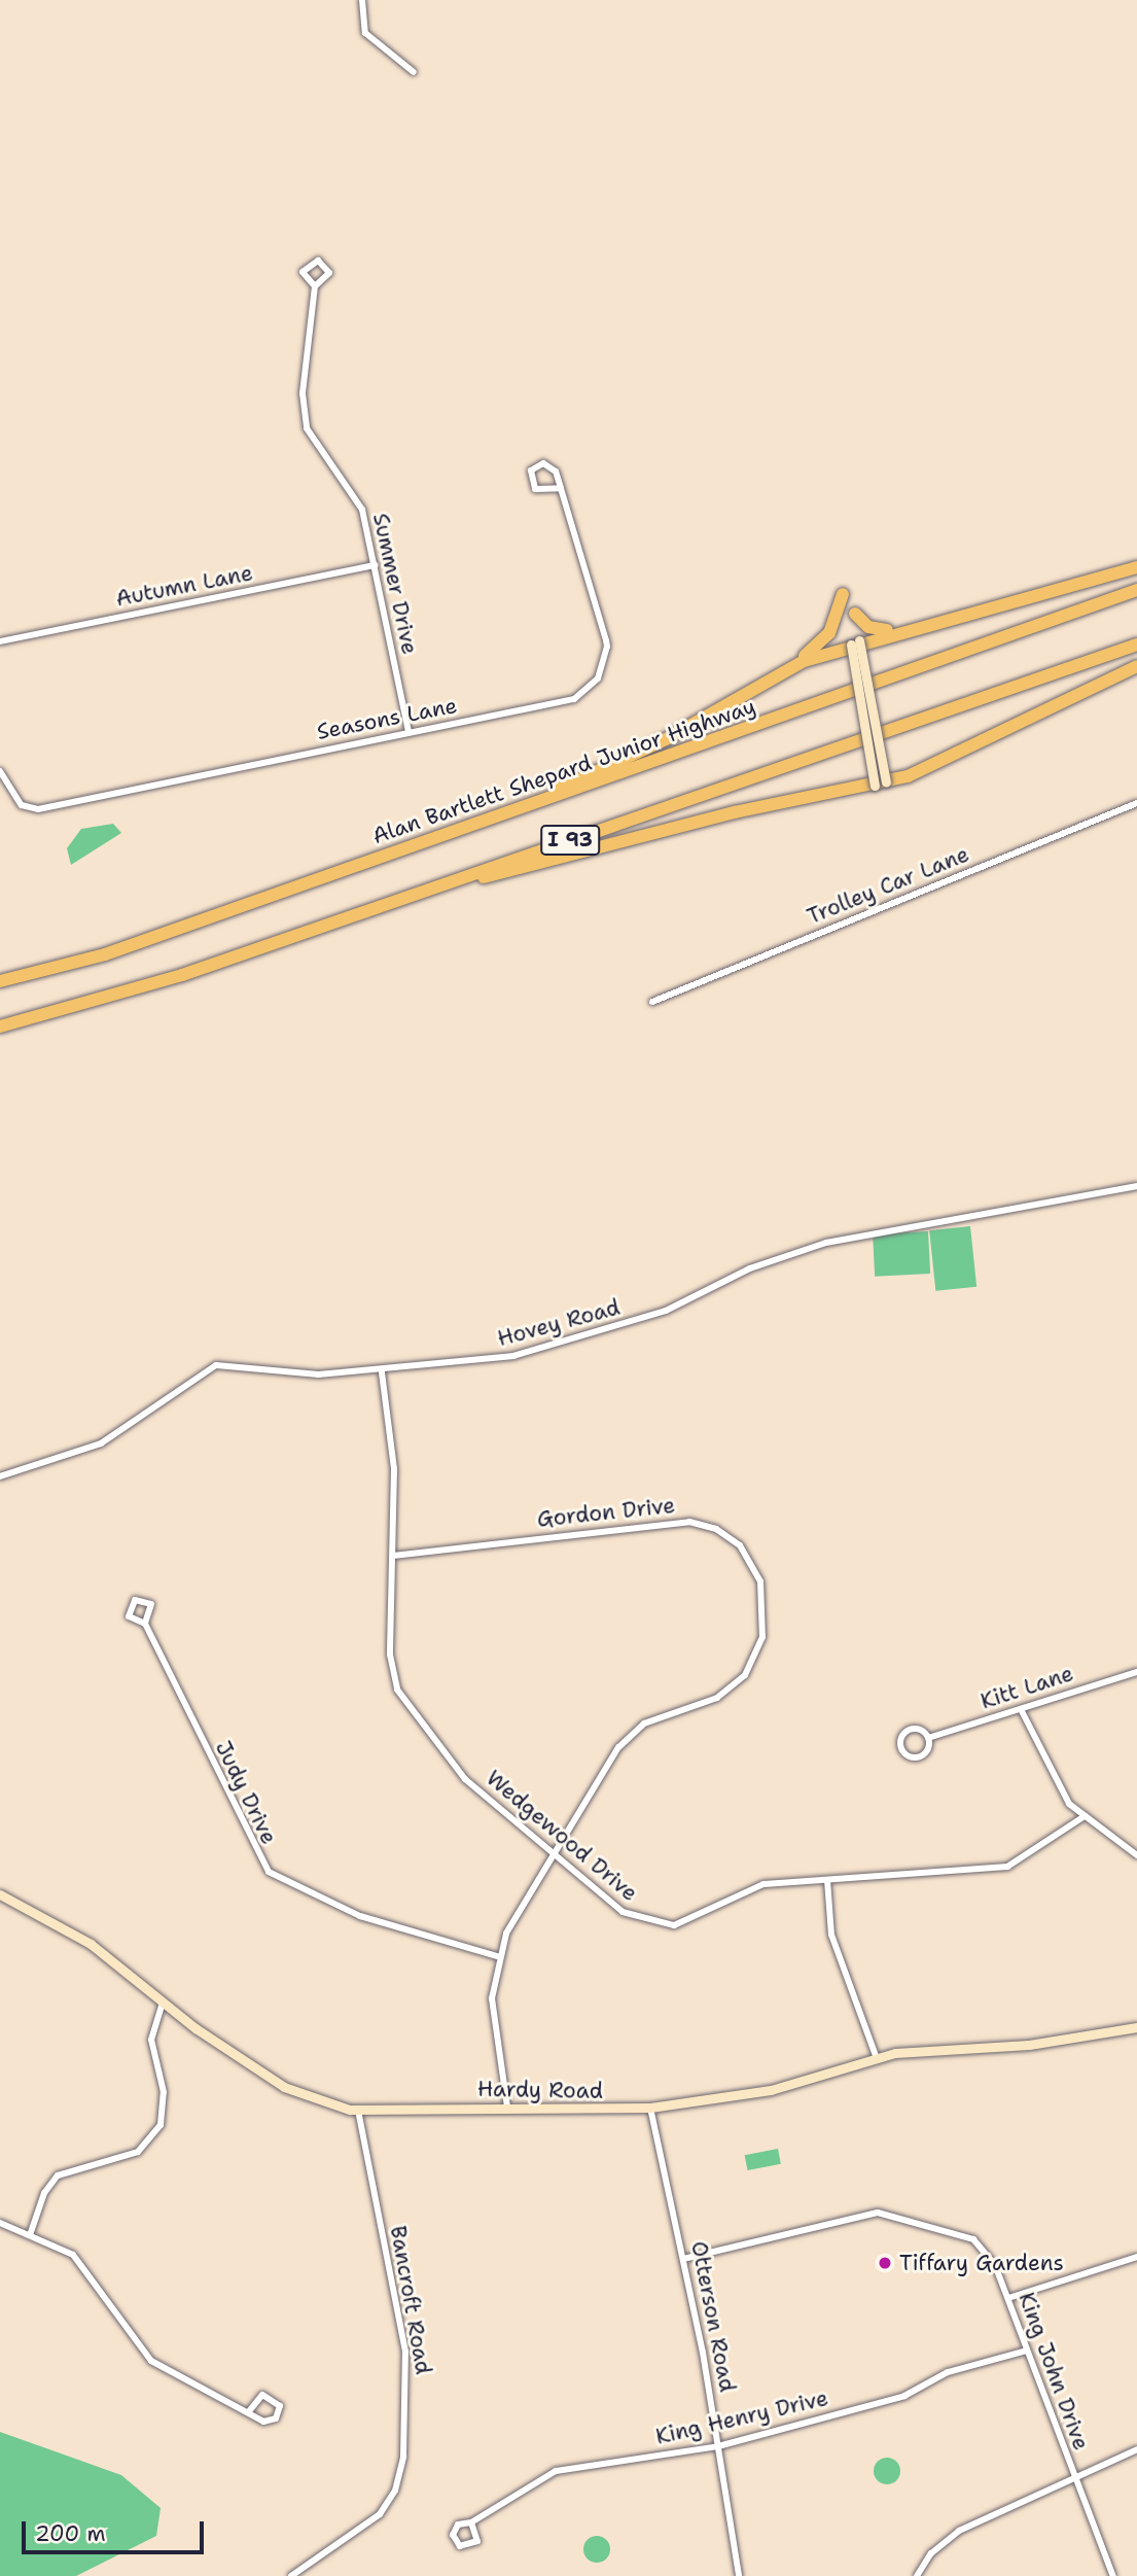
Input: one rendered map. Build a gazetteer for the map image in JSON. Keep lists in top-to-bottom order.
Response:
{
  "streets": {
    "highway": ["Alan Bartlett Shepard Junior Highway", "I 93"],
    "street": [
      "Summer Drive",
      "Autumn Lane",
      "Seasons Lane",
      "Trolley Car Lane",
      "Hovey Road",
      "Gordon Drive",
      "Kitt Lane",
      "Judy Drive",
      "Wedgewood Drive",
      "Hardy Road",
      "Bancroft Road",
      "Otterson Road",
      "King John Drive",
      "King Henry Drive"
    ]
  },
  "crossings": [
    ["Summer Drive", "Autumn Lane"],
    ["Summer Drive", "Seasons Lane"],
    ["Hovey Road", "Wedgewood Drive"],
    ["Gordon Drive", "Judy Drive"],
    ["Gordon Drive", "Wedgewood Drive"],
    ["Gordon Drive", "Hardy Road"],
    ["Hardy Road", "Bancroft Road"],
    ["Hardy Road", "Otterson Road"],
    ["Otterson Road", "King John Drive"],
    ["Otterson Road", "King Henry Drive"],
    ["King John Drive", "King Henry Drive"]
  ],
  "places": ["Tiffary Gardens"],
  "scale_bar": "200 m"
}
